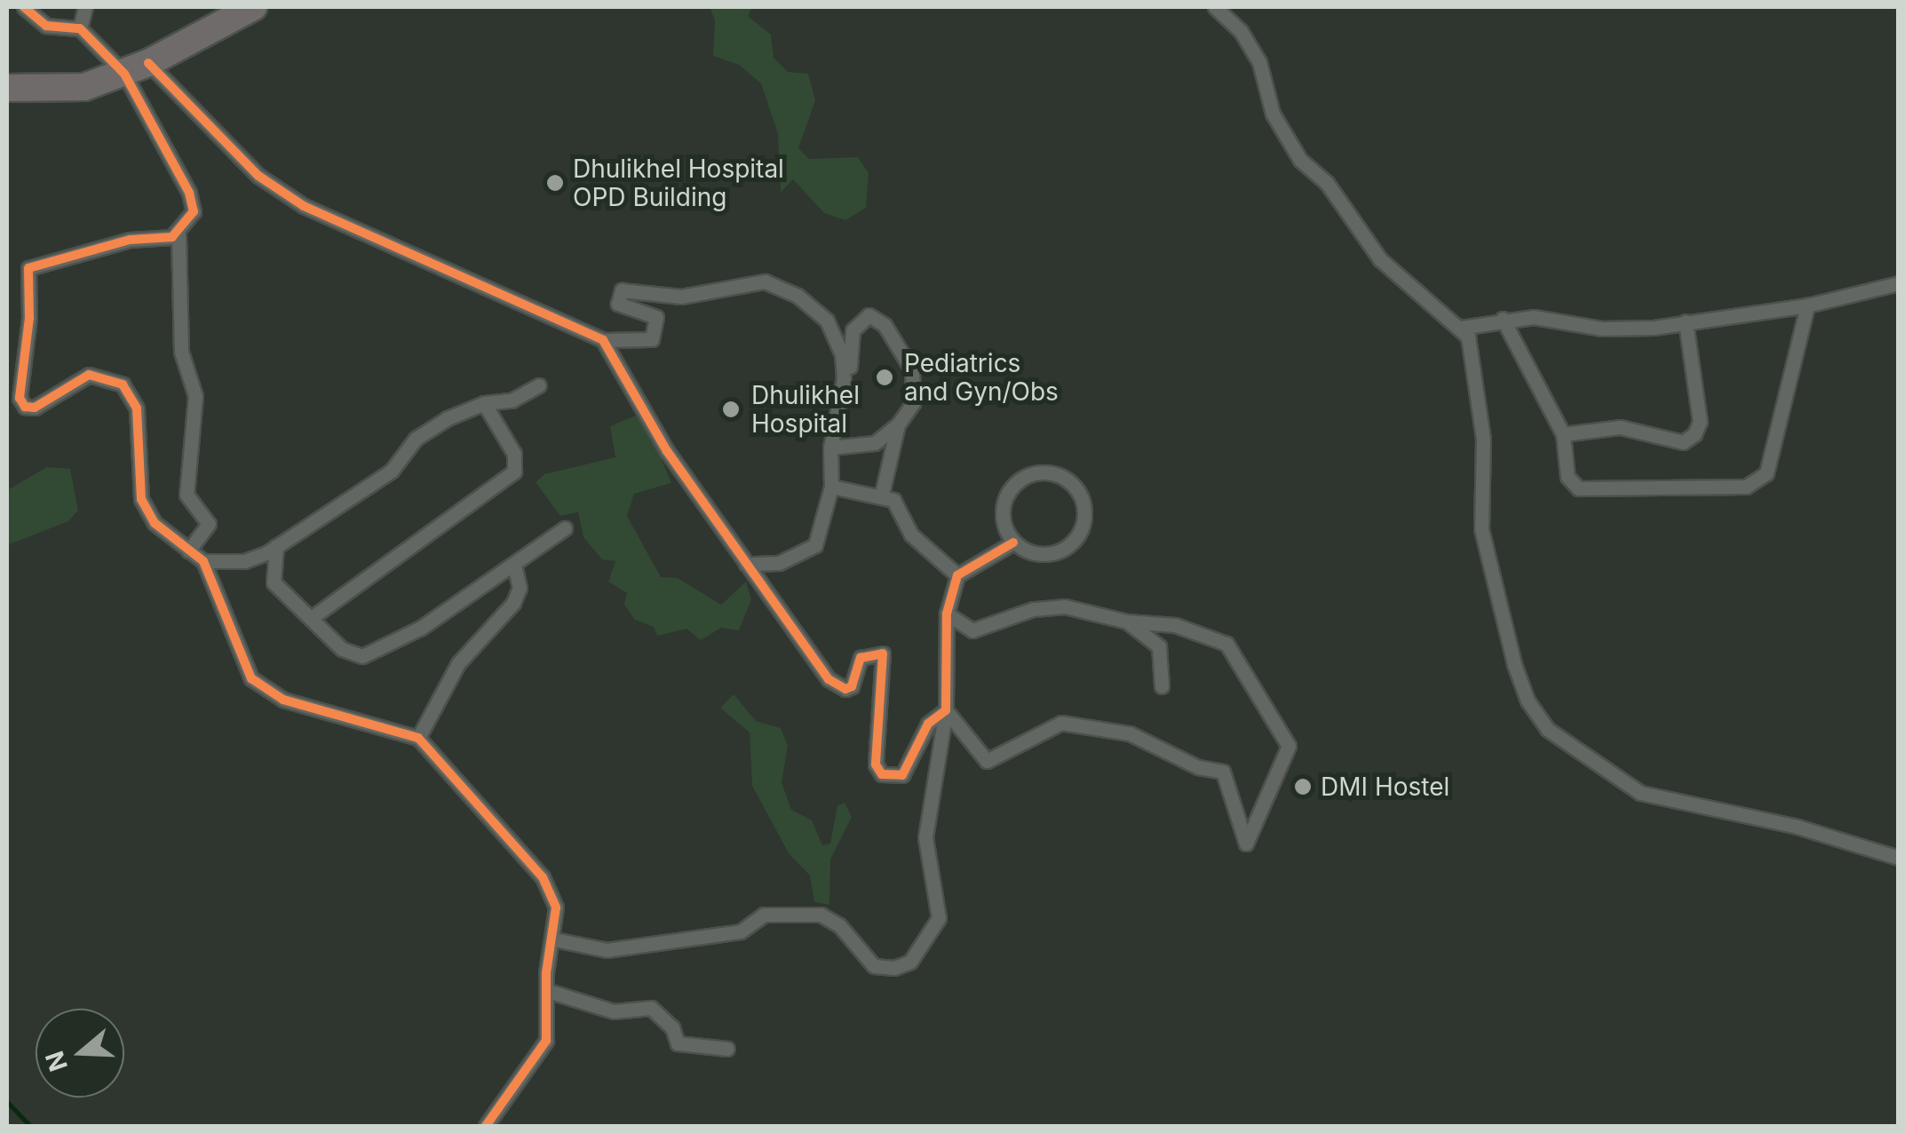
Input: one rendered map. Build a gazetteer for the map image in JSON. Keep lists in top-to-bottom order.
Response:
{
  "places": [
    "Dhulikhel Hospital OPD Building",
    "Pediatrics and Gyn/Obs",
    "Dhulikhel Hospital",
    "DMI Hostel"
  ],
  "north": "left"
}
